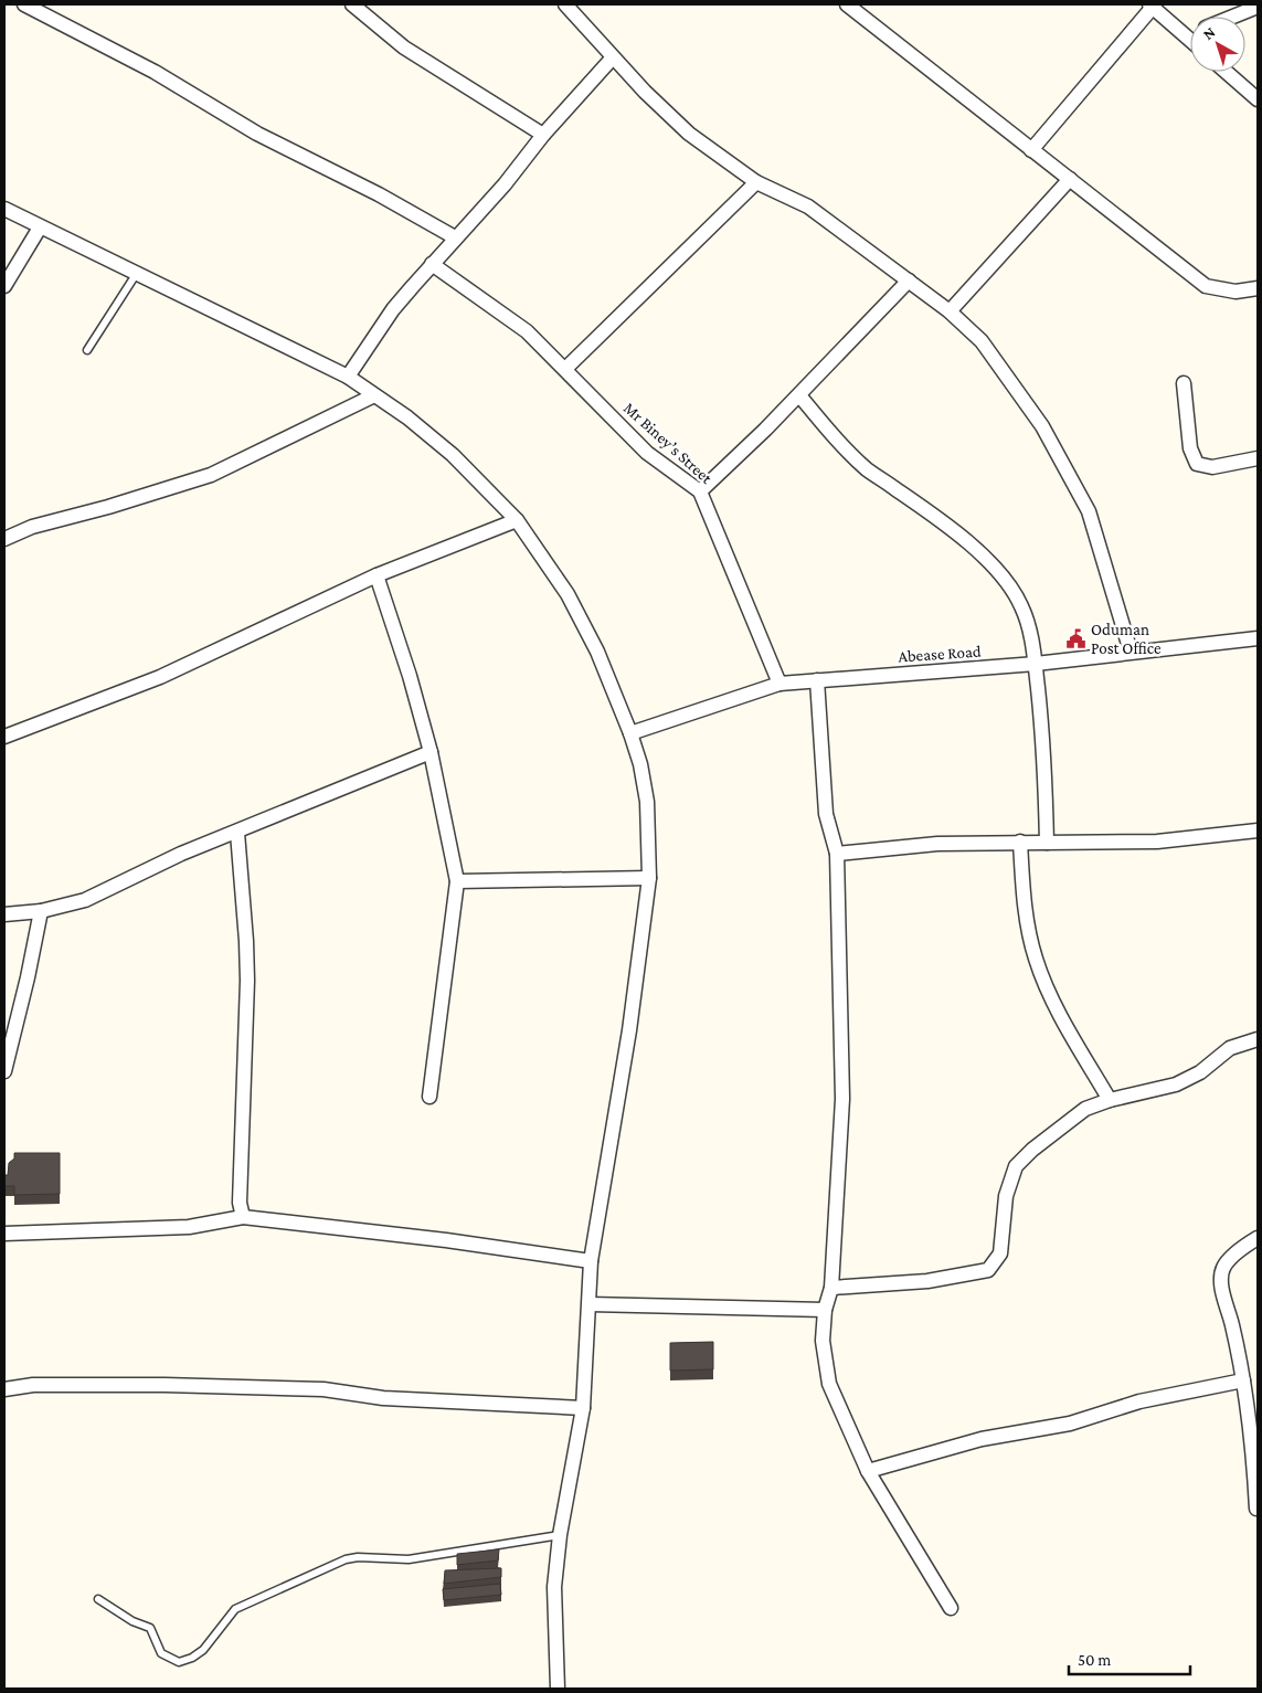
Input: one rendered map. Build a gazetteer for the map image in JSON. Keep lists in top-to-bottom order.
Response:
{
  "streets": {
    "street": ["Mr Biney’s Street", "Abease Road"]
  },
  "crossings": [
    ["Mr Biney’s Street", "Abease Road"]
  ],
  "places": {
    "public building": ["Oduman Post Office"]
  },
  "scale_bar": "50 m",
  "north": "top left"
}
